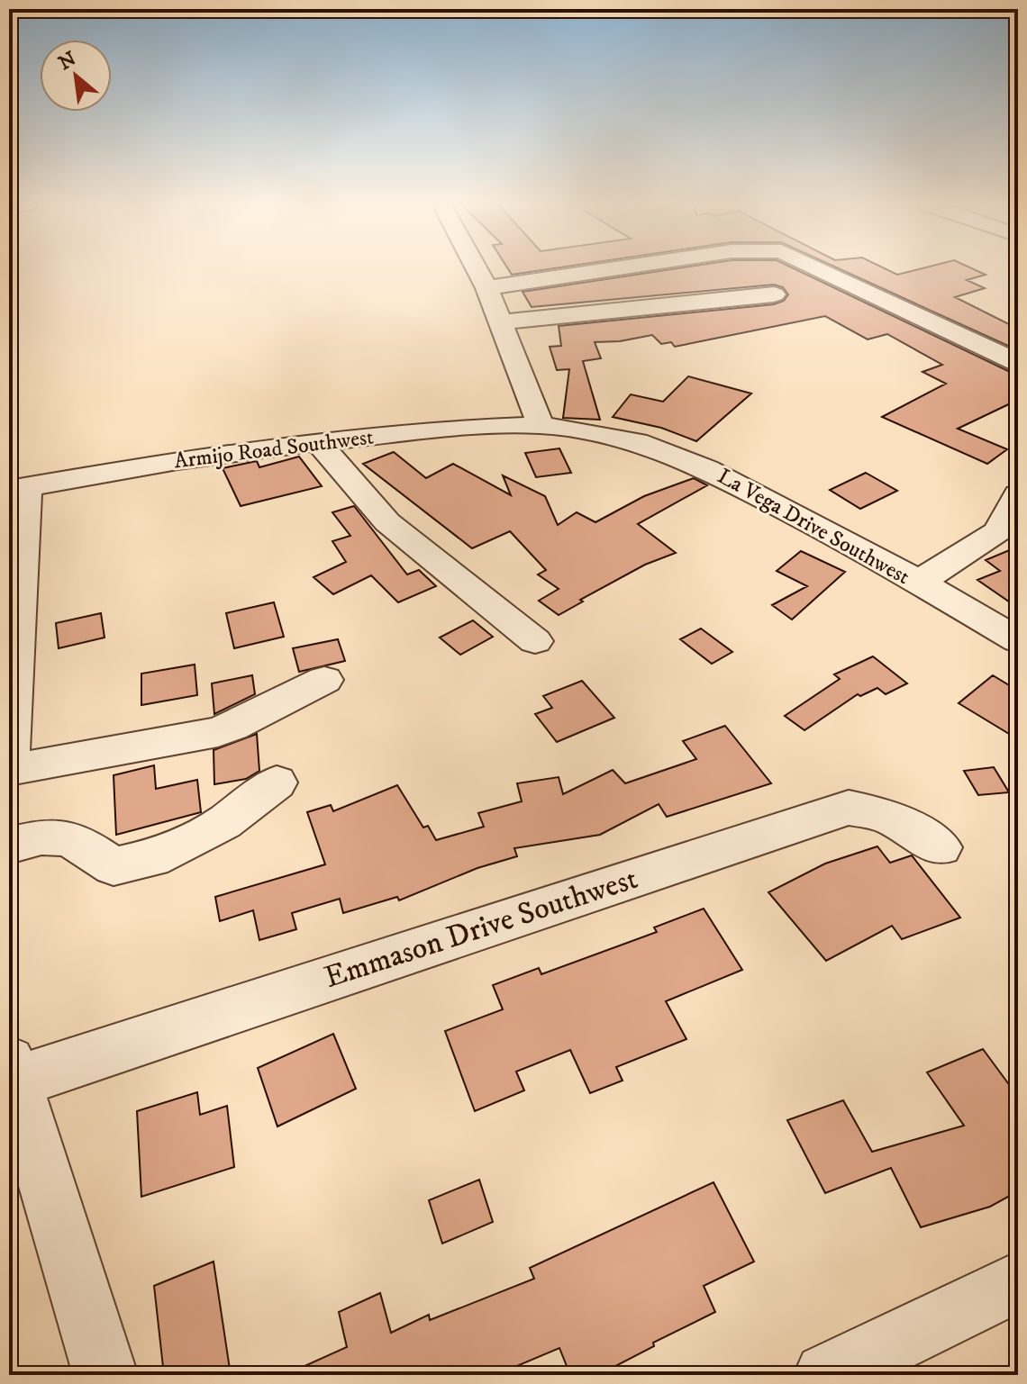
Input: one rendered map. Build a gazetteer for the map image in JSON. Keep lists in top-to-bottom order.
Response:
{
  "streets": {
    "street": ["Armijo Road Southwest", "La Vega Drive Southwest", "Emmason Drive Southwest"]
  },
  "crossings": [
    ["Armijo Road Southwest", "La Vega Drive Southwest"]
  ],
  "north": "top left"
}
